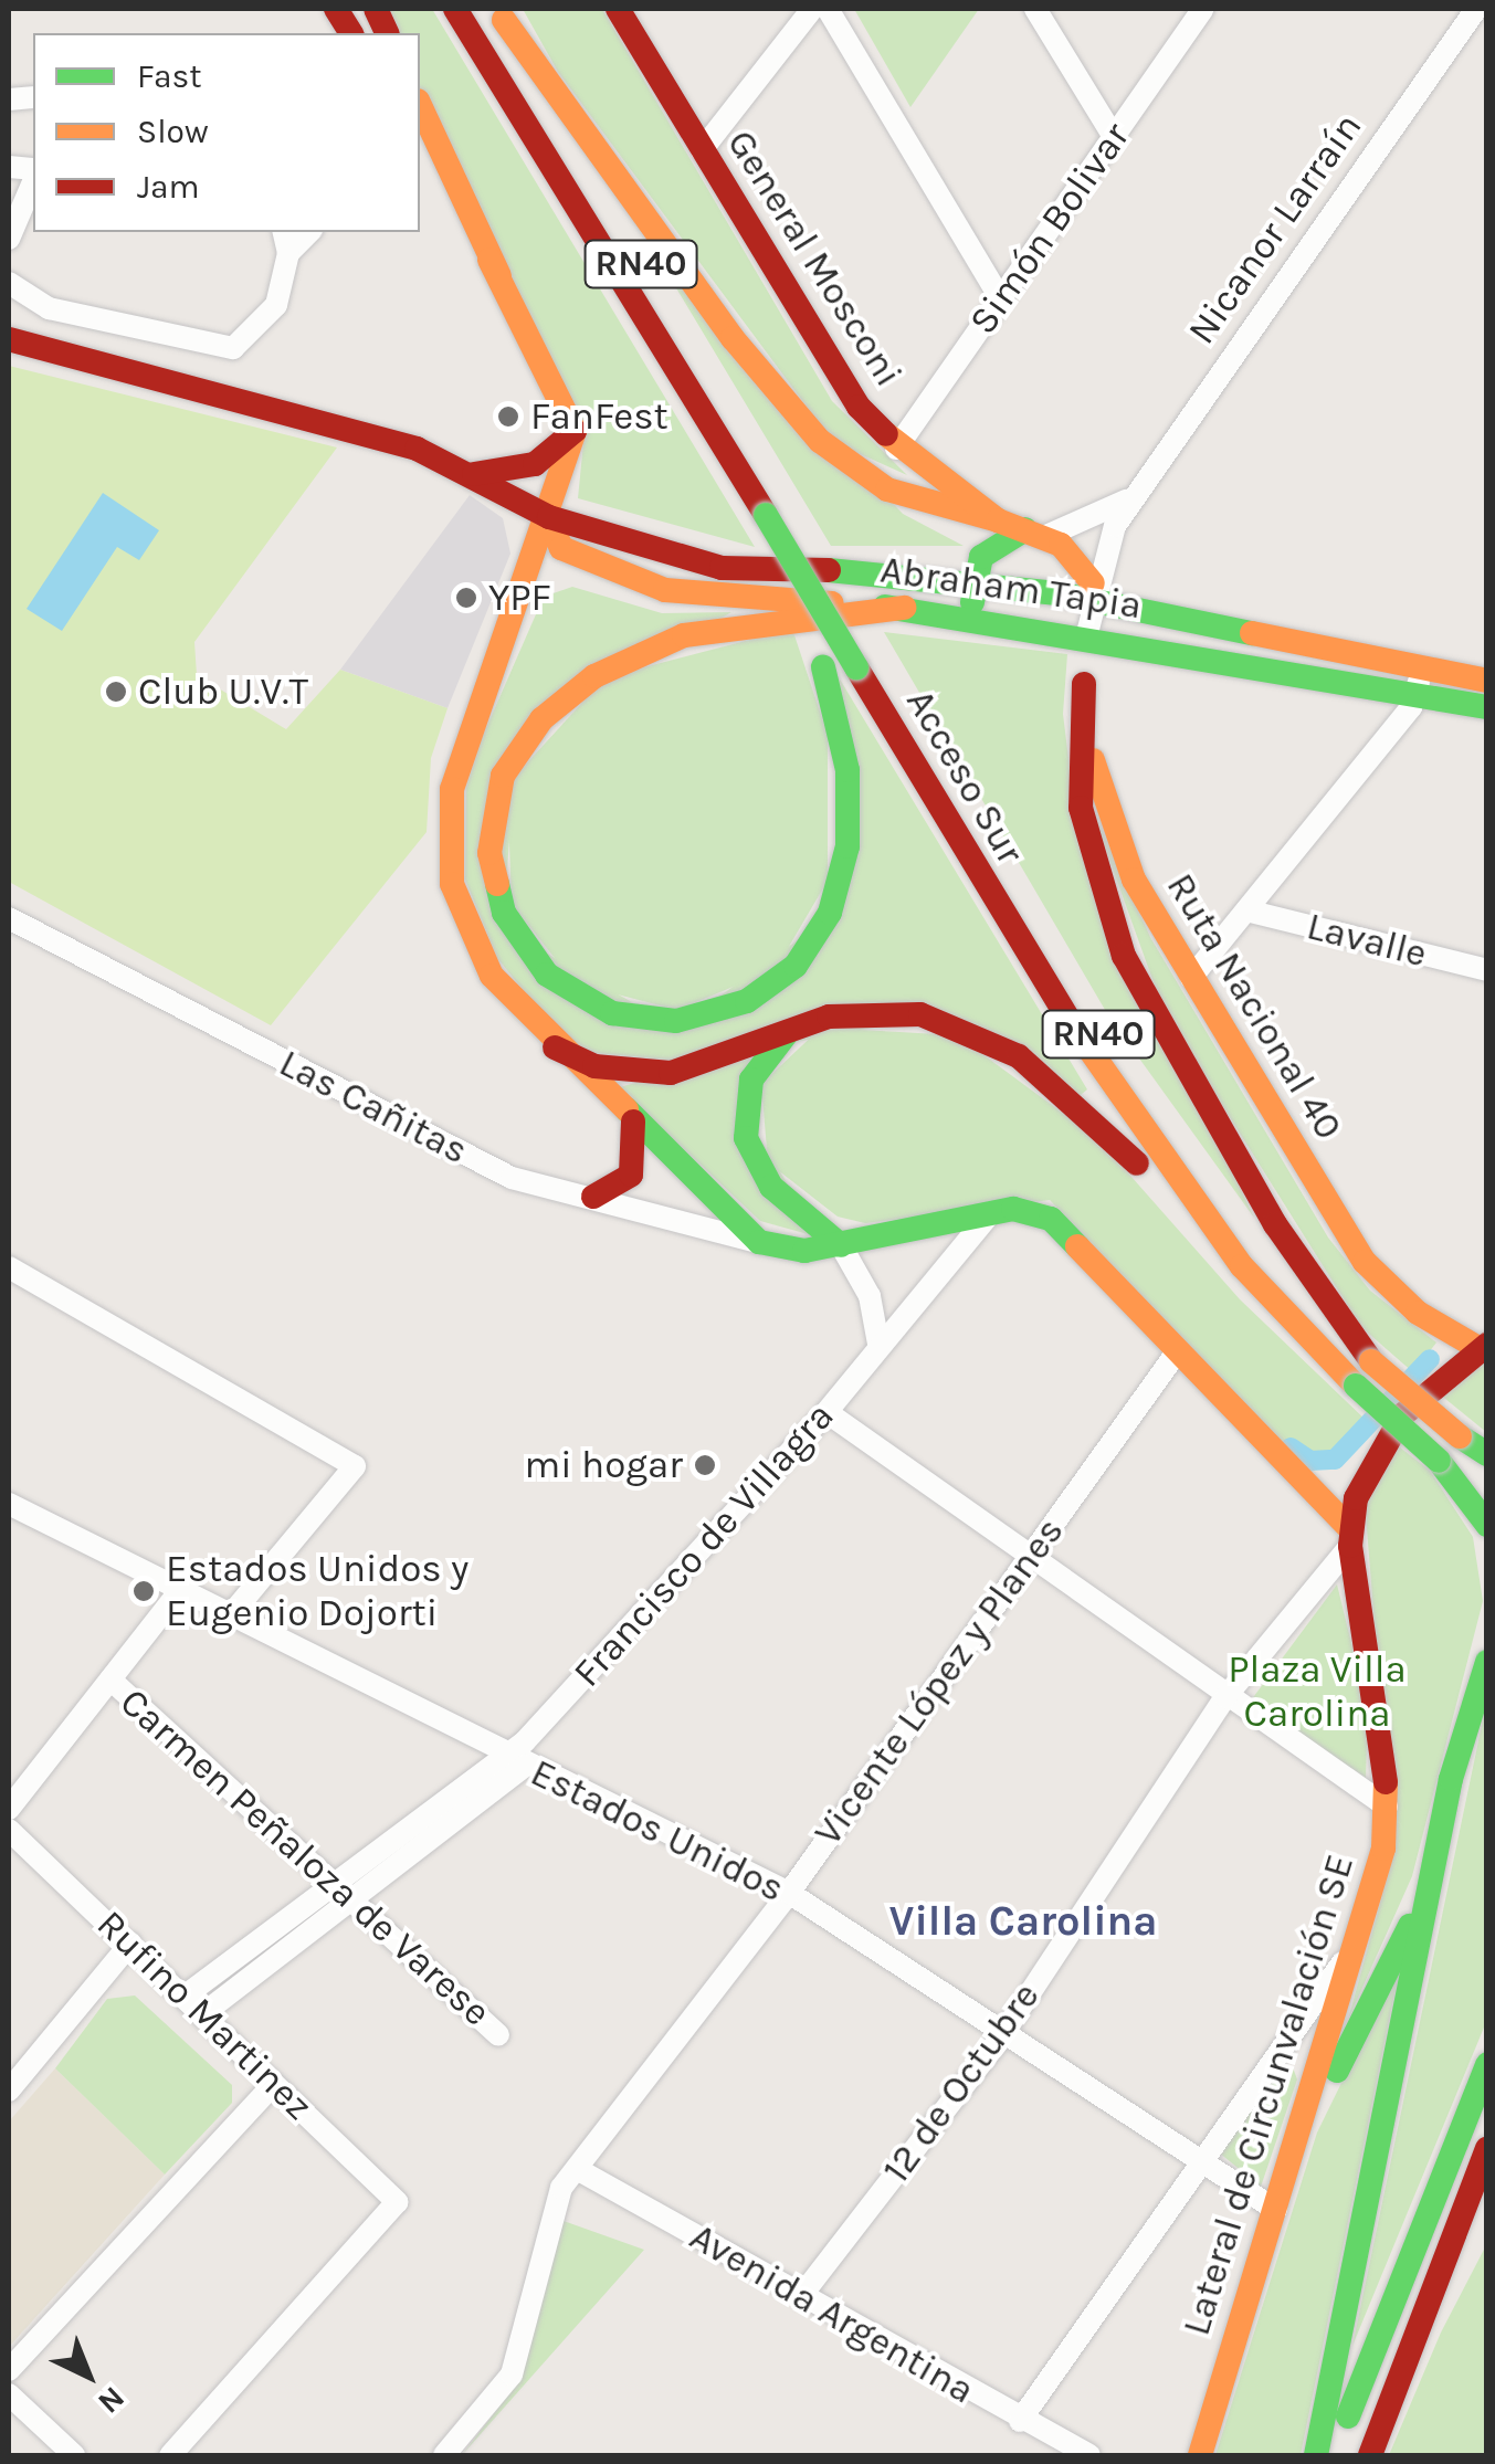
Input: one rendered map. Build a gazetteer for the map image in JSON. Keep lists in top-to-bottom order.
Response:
{
  "streets": {
    "main road": [
      "Nicanor Larraín",
      "General Mosconi",
      "RN40",
      "Abraham Tapia",
      "Acceso Sur",
      "Ruta Nacional 40",
      "Lateral de Circunvalación SE"
    ],
    "street": [
      "Simón Bolivar",
      "Lavalle",
      "Las Cañitas",
      "Francisco de Villagra",
      "Vicente López y Planes",
      "Estados Unidos",
      "Carmen Peñaloza de Varese",
      "Rufino Martinez",
      "12 de Octubre",
      "Avenida Argentina"
    ]
  },
  "crossings": [
    ["Simón Bolivar", "General Mosconi"],
    ["Nicanor Larraín", "General Mosconi"],
    ["Nicanor Larraín", "Abraham Tapia"],
    ["Nicanor Larraín", "Ruta Nacional 40"],
    ["General Mosconi", "Abraham Tapia"],
    ["Abraham Tapia", "Ruta Nacional 40"],
    ["Francisco de Villagra", "Estados Unidos"],
    ["Francisco de Villagra", "Carmen Peñaloza de Varese"],
    ["Francisco de Villagra", "Rufino Martinez"],
    ["Vicente López y Planes", "Estados Unidos"],
    ["Vicente López y Planes", "Avenida Argentina"],
    ["Estados Unidos", "12 de Octubre"],
    ["Estados Unidos", "Lateral de Circunvalación SE"],
    ["12 de Octubre", "Lateral de Circunvalación SE"],
    ["12 de Octubre", "Avenida Argentina"]
  ],
  "districts": ["Villa Carolina"],
  "parks": ["Plaza Villa Carolina"],
  "places": [
    "FanFest",
    "YPF",
    "Club U.V.T",
    "mi hogar",
    "Estados Unidos y Eugenio Dojorti"
  ],
  "legend": ["Fast", "Slow", "Jam"],
  "north": "bottom right"
}
